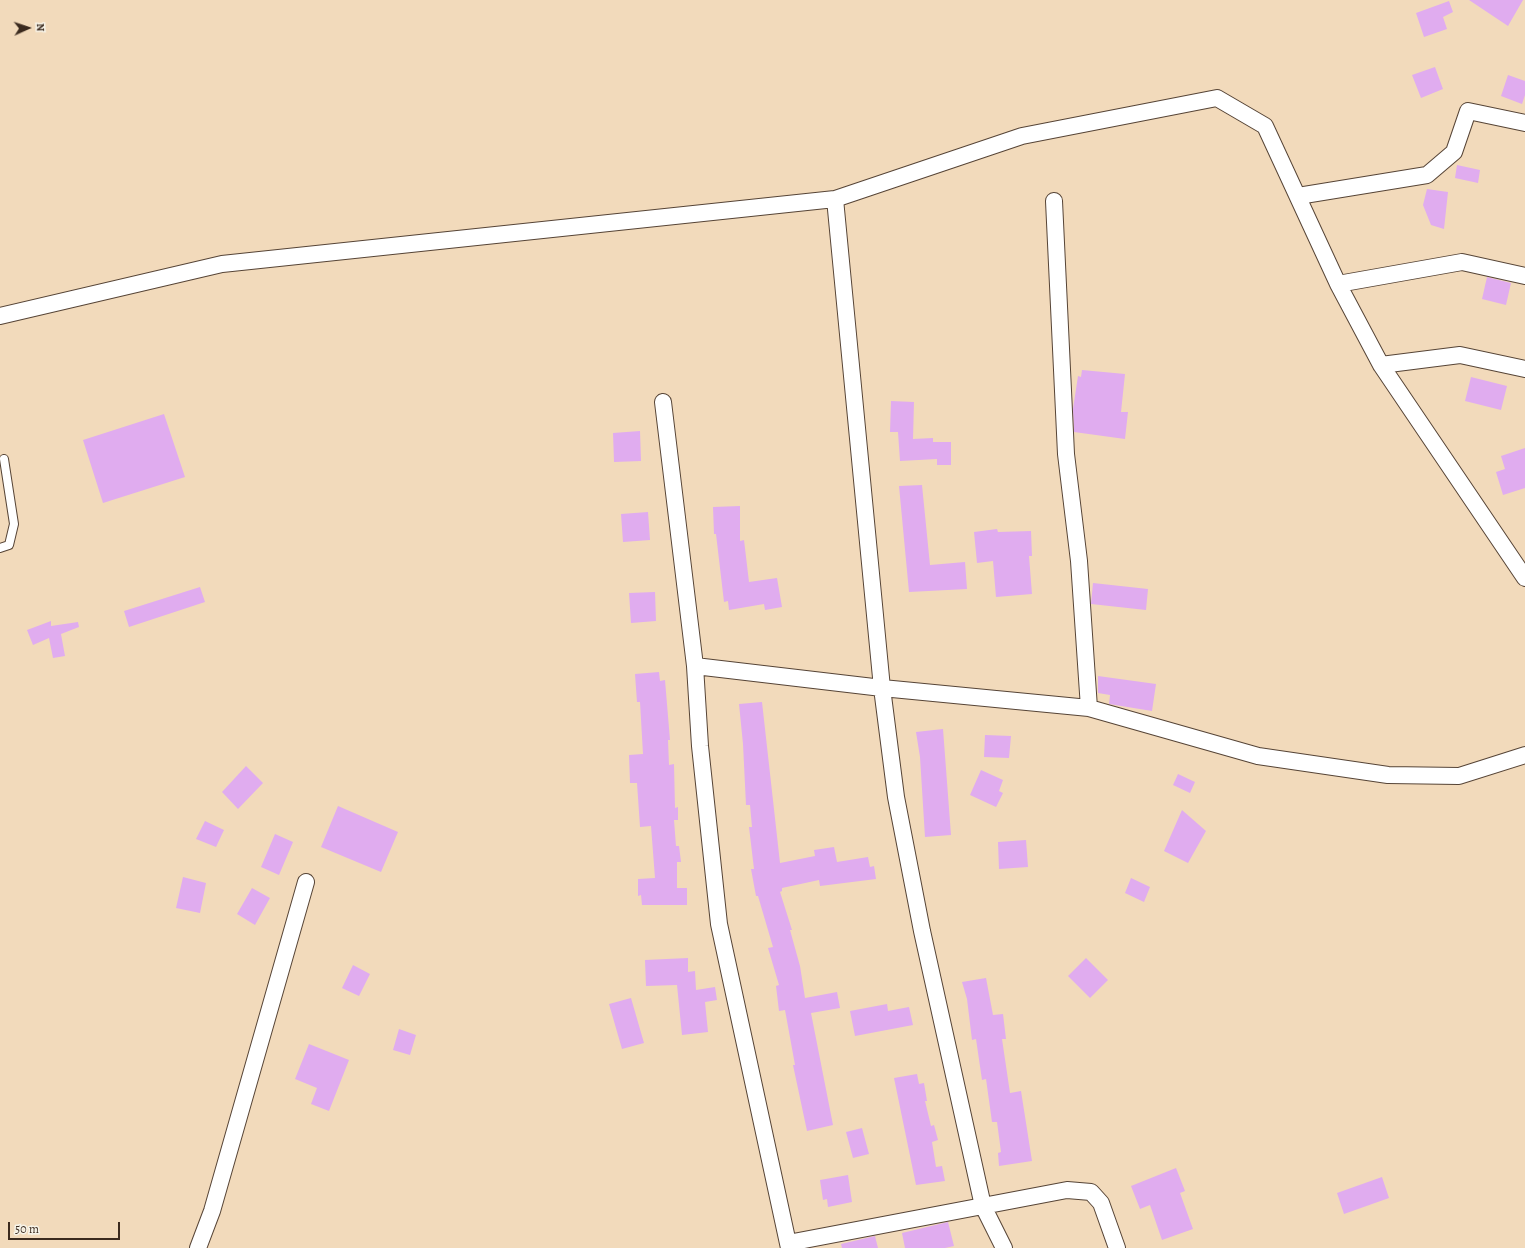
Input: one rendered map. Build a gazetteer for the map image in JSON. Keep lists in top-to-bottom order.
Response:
{
  "scale_bar": "50 m",
  "north": "right"
}
